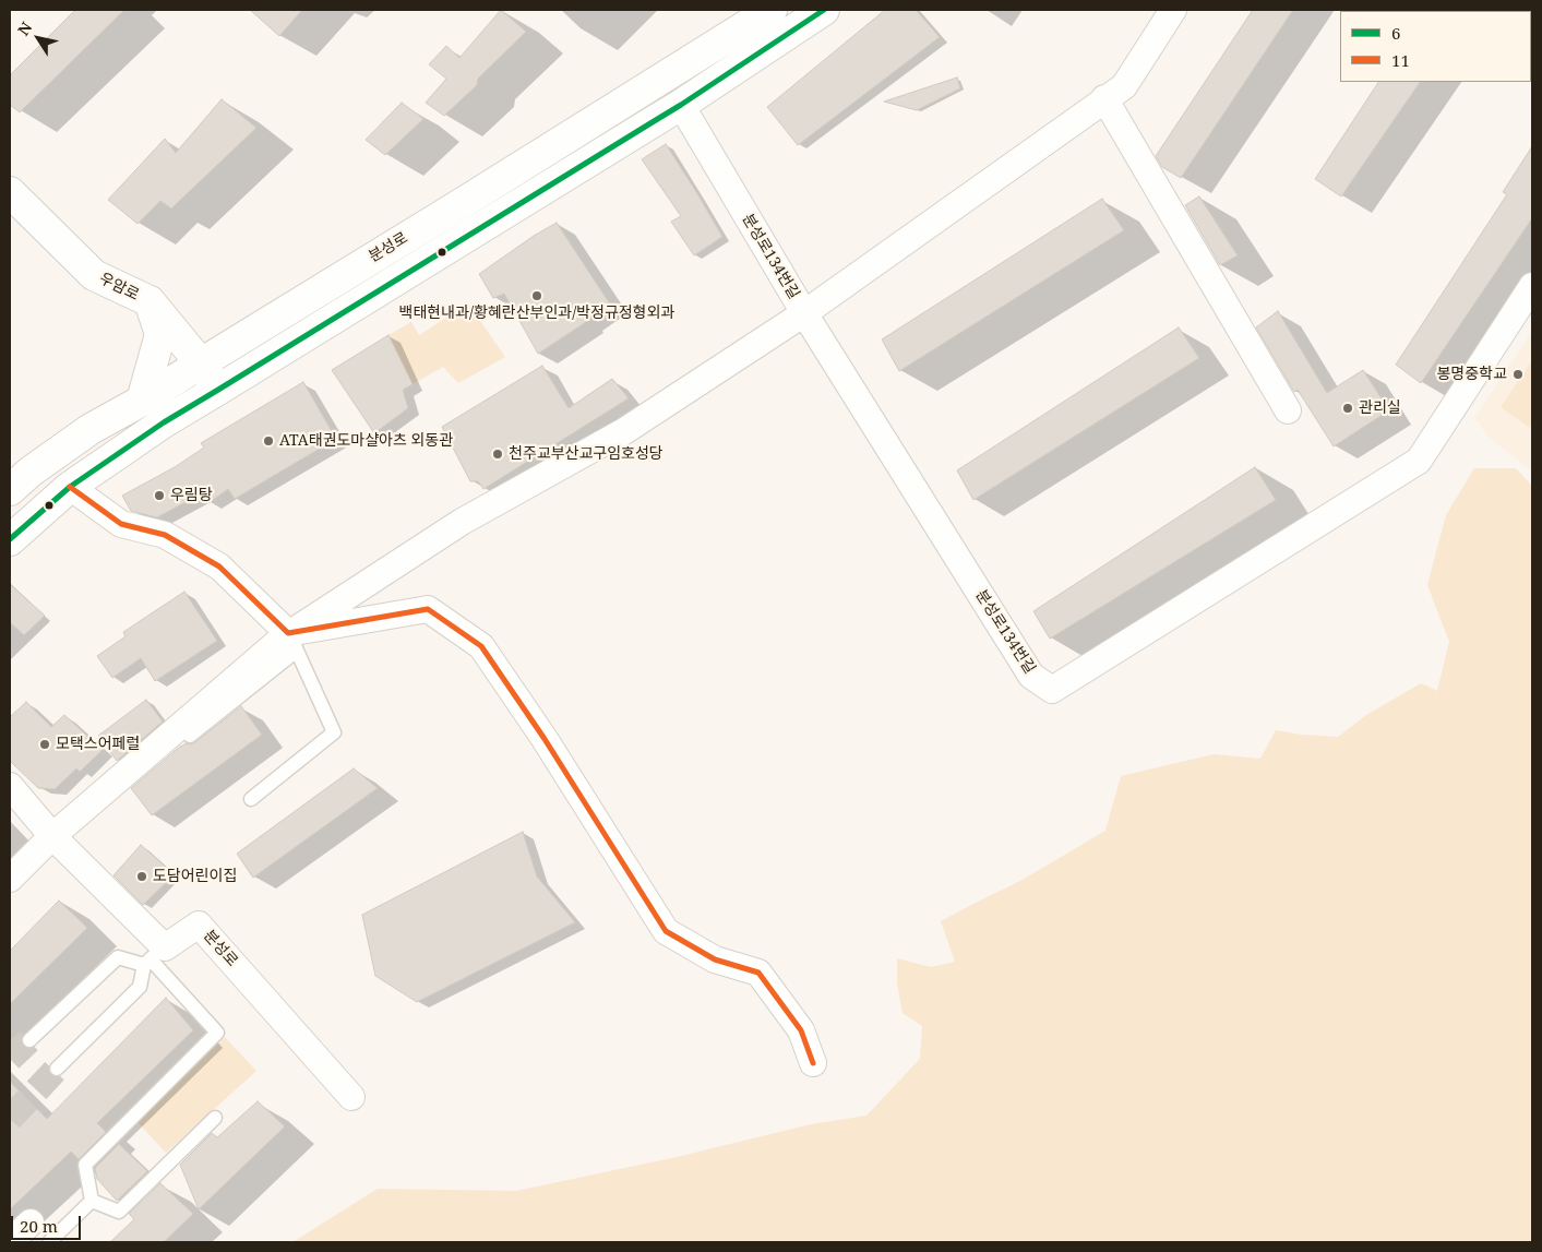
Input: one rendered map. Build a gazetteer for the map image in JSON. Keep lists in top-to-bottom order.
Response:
{
  "streets": {
    "main road": ["분성로", "우암로"],
    "street": ["분성로134번길"]
  },
  "crossings": [
    ["분성로", "분성로134번길"],
    ["분성로", "우암로"]
  ],
  "places": [
    "백태현내과/황혜란산부인과/박정규정형외과",
    "봉명중학교",
    "관리실",
    "ATA태권도마샬아츠 외동관",
    "천주교부산교구임호성당",
    "우림탕",
    "모택스어페럴",
    "도담어린이집"
  ],
  "lines": ["transit line 6", "transit line 11"],
  "legend": ["6", "11"],
  "scale_bar": "20 m",
  "north": "top left"
}
